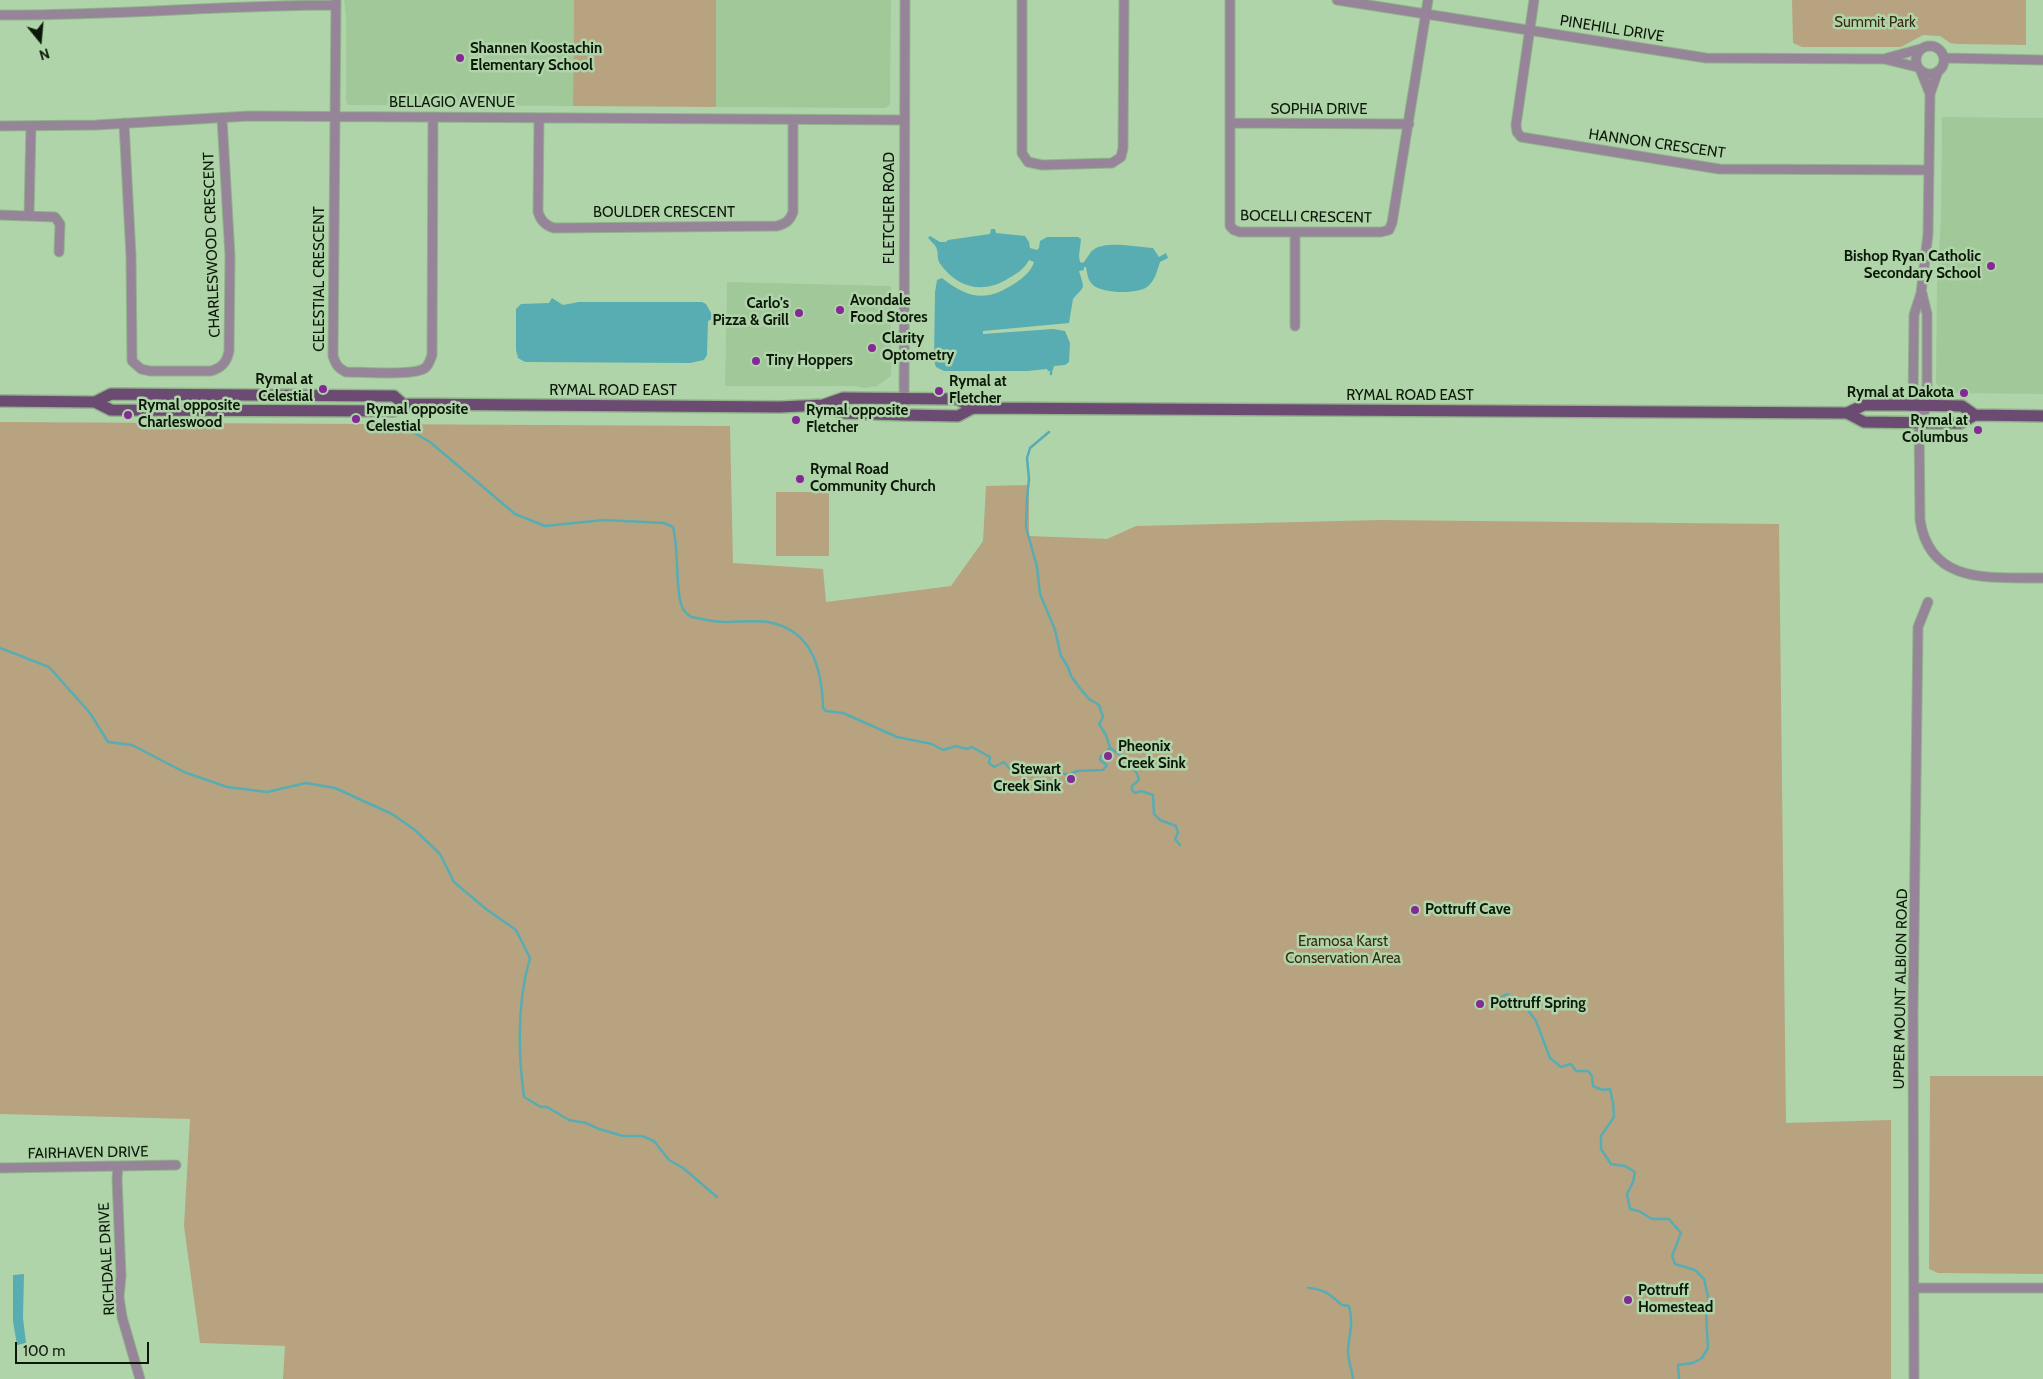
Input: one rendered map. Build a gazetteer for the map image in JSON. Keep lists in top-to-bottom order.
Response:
{
  "streets": {
    "main road": ["RYMAL ROAD EAST"],
    "street": [
      "PINEHILL DRIVE",
      "BELLAGIO AVENUE",
      "SOPHIA DRIVE",
      "HANNON CRESCENT",
      "FLETCHER ROAD",
      "BOULDER CRESCENT",
      "BOCELLI CRESCENT",
      "CHARLESWOOD CRESCENT",
      "CELESTIAL CRESCENT",
      "UPPER MOUNT ALBION ROAD",
      "FAIRHAVEN DRIVE",
      "RICHDALE DRIVE"
    ]
  },
  "crossings": [
    ["PINEHILL DRIVE", "HANNON CRESCENT"],
    ["PINEHILL DRIVE", "BOCELLI CRESCENT"],
    ["BELLAGIO AVENUE", "FLETCHER ROAD"],
    ["BELLAGIO AVENUE", "BOULDER CRESCENT"],
    ["BELLAGIO AVENUE", "CHARLESWOOD CRESCENT"],
    ["BELLAGIO AVENUE", "CELESTIAL CRESCENT"],
    ["SOPHIA DRIVE", "BOCELLI CRESCENT"],
    ["FLETCHER ROAD", "RYMAL ROAD EAST"],
    ["FAIRHAVEN DRIVE", "RICHDALE DRIVE"]
  ],
  "parks": ["Summit Park", "Eramosa Karst Conservation Area"],
  "places": [
    "Shannen Koostachin Elementary School",
    "Bishop Ryan Catholic Secondary School",
    "Avondale Food Stores",
    "Carlo's Pizza & Grill",
    "Clarity Optometry",
    "Tiny Hoppers",
    "Rymal at Celestial",
    "Rymal at Fletcher",
    "Rymal at Dakota",
    "Rymal opposite Charleswood",
    "Rymal opposite Celestial",
    "Rymal opposite Fletcher",
    "Rymal at Columbus",
    "Rymal Road Community Church",
    "Pheonix Creek Sink",
    "Stewart Creek Sink",
    "Pottruff Cave",
    "Pottruff Spring",
    "Pottruff Homestead"
  ],
  "scale_bar": "100 m",
  "north": "bottom"
}
